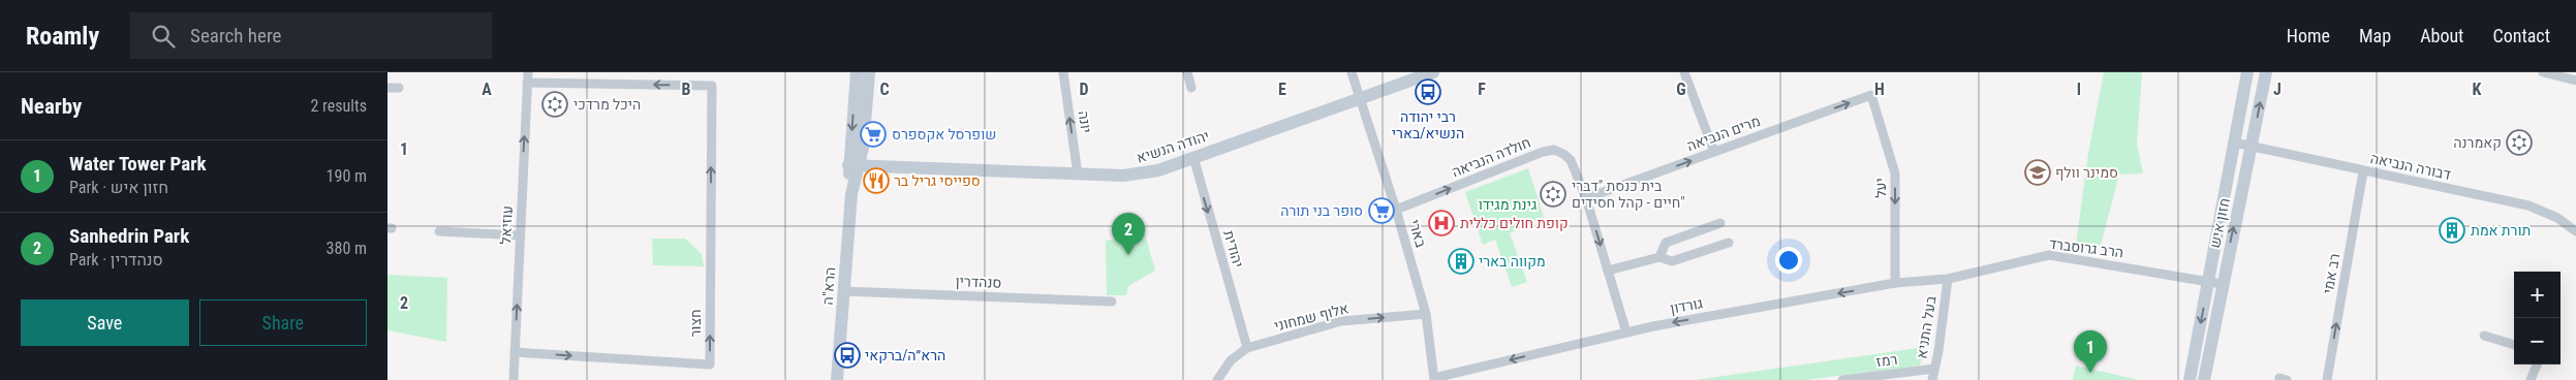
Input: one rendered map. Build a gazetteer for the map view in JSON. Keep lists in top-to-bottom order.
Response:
{
  "streets": {
    "street": [
      "יונה",
      "מרים הנביאה",
      "יהודה הנשיא",
      "חולדה הנביאה",
      "דבורה הנביאה",
      "יעל",
      "חזון איש",
      "עוזיאל",
      "בארי",
      "הרב גרוסברד",
      "יהודית",
      "רב אמי",
      "סנהדרין",
      "הרא\"ה",
      "גורדון",
      "אלוף שמחוני",
      "חצור",
      "בעל התניא",
      "רמז"
    ]
  },
  "crossings": [
    ["יונה", "יהודה הנשיא"],
    ["מרים הנביאה", "חולדה הנביאה"],
    ["מרים הנביאה", "יעל"],
    ["יהודה הנשיא", "בארי"],
    ["יהודה הנשיא", "יהודית"],
    ["יהודה הנשיא", "הרא\"ה"],
    ["חולדה הנביאה", "בארי"],
    ["חולדה הנביאה", "גורדון"],
    ["דבורה הנביאה", "חזון איש"],
    ["דבורה הנביאה", "רב אמי"],
    ["יעל", "גורדון"],
    ["חזון איש", "הרב גרוסברד"],
    ["עוזיאל", "חצור"],
    ["בארי", "גורדון"],
    ["בארי", "אלוף שמחוני"],
    ["הרב גרוסברד", "גורדון"],
    ["הרב גרוסברד", "בעל התניא"],
    ["יהודית", "אלוף שמחוני"],
    ["סנהדרין", "הרא\"ה"],
    ["גורדון", "בעל התניא"],
    ["בעל התניא", "רמז"]
  ],
  "one_way": [
    "יונה",
    "יעל",
    "עוזיאל",
    "יהודית",
    "רב אמי",
    "גורדון",
    "אלוף שמחוני"
  ],
  "parks": ["גינת מגידו"],
  "places": {
    "bus stop": ["רבי יהודה הנשיא/בארי", "הרא״ה/ברקאי"],
    "synagogue": ["היכל מרדכי", "קאמרנה", "בית כנסת \"דברי חיים - קהל חסידים\""],
    "supermarket": ["שופרסל אקספרס", "סופר בני תורה"],
    "school or university": ["סמינר וולף"],
    "restaurant": ["ספייסי גריל בר"],
    "hospital": ["קופת חולים כללית"],
    "building": ["תורת אמת", "מקווה בארי"]
  },
  "page": {
    "header": "Roamly",
    "search": "Search here",
    "nav": [
      "Home",
      "Map",
      "About",
      "Contact"
    ],
    "heading": ["Nearby", "2 results"],
    "list": [
      {
        "mark": "1",
        "name": "Water Tower Park",
        "note": "Park · חזון איש",
        "value": "190 m"
      },
      {
        "mark": "2",
        "name": "Sanhedrin Park",
        "note": "Park · סנהדרין",
        "value": "380 m"
      }
    ],
    "pins": ["2", "1"],
    "map_buttons": ["+", "−"],
    "buttons": ["Save", "Share"]
  },
  "grid": {
    "columns": [
      "A",
      "B",
      "C",
      "D",
      "E",
      "F",
      "G",
      "H",
      "I",
      "J",
      "K"
    ],
    "rows": ["1", "2"]
  }
}
